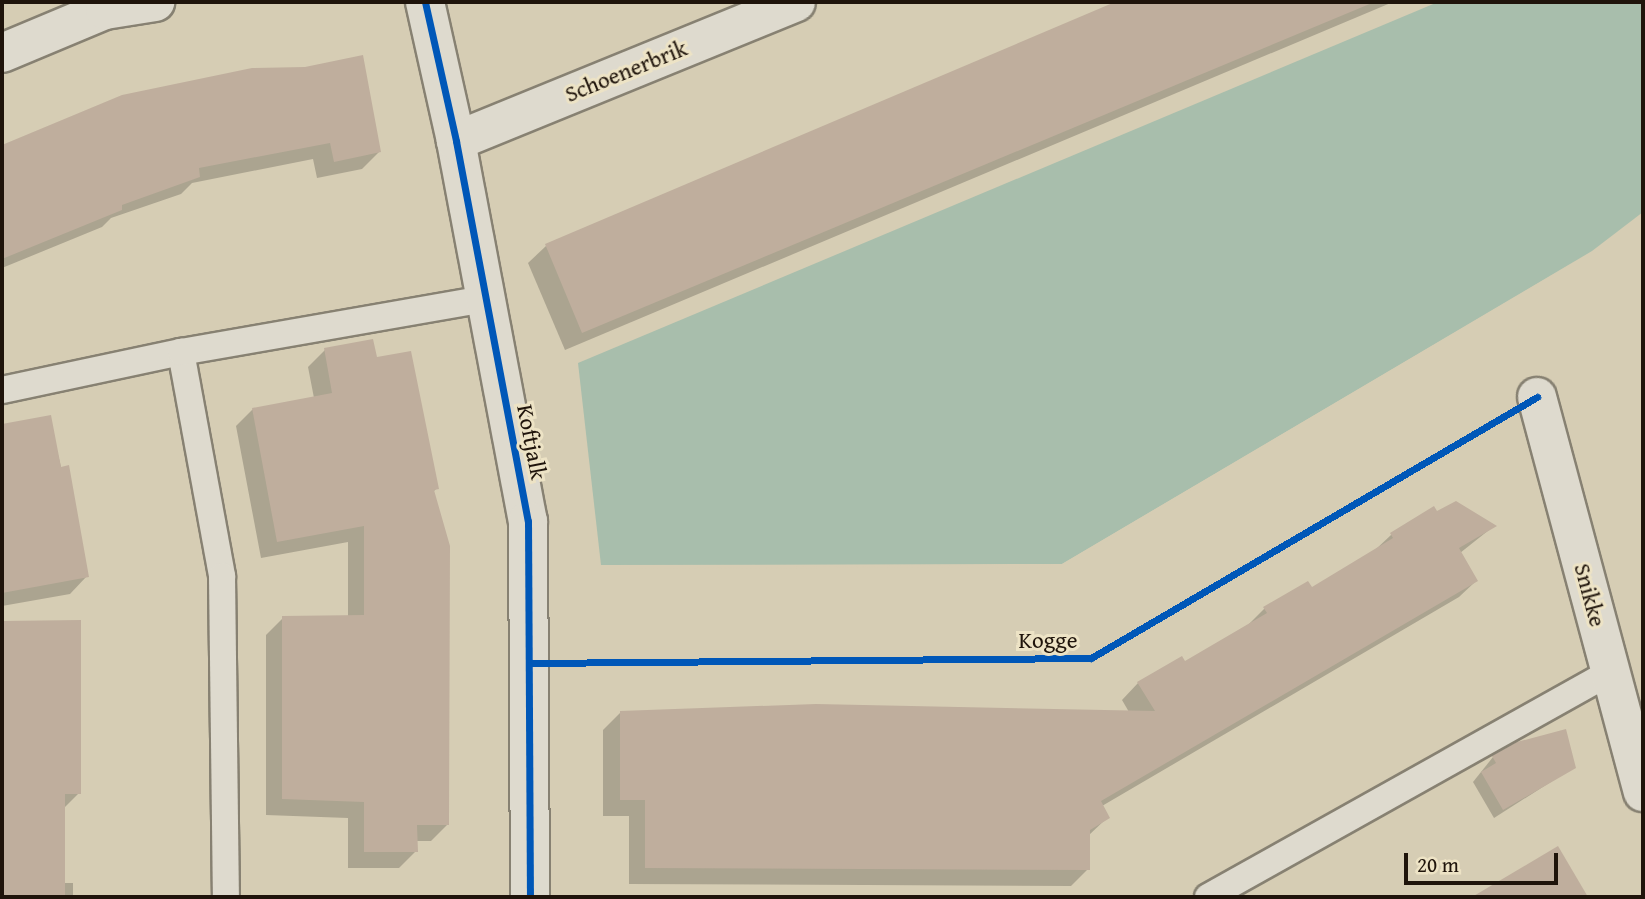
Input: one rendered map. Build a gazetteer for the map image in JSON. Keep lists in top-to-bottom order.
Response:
{
  "streets": {
    "street": ["Schoenerbrik", "Koftjalk", "Snikke"],
    "cycle path": ["Kogge"]
  },
  "crossings": [
    ["Schoenerbrik", "Koftjalk"]
  ],
  "scale_bar": "20 m"
}
